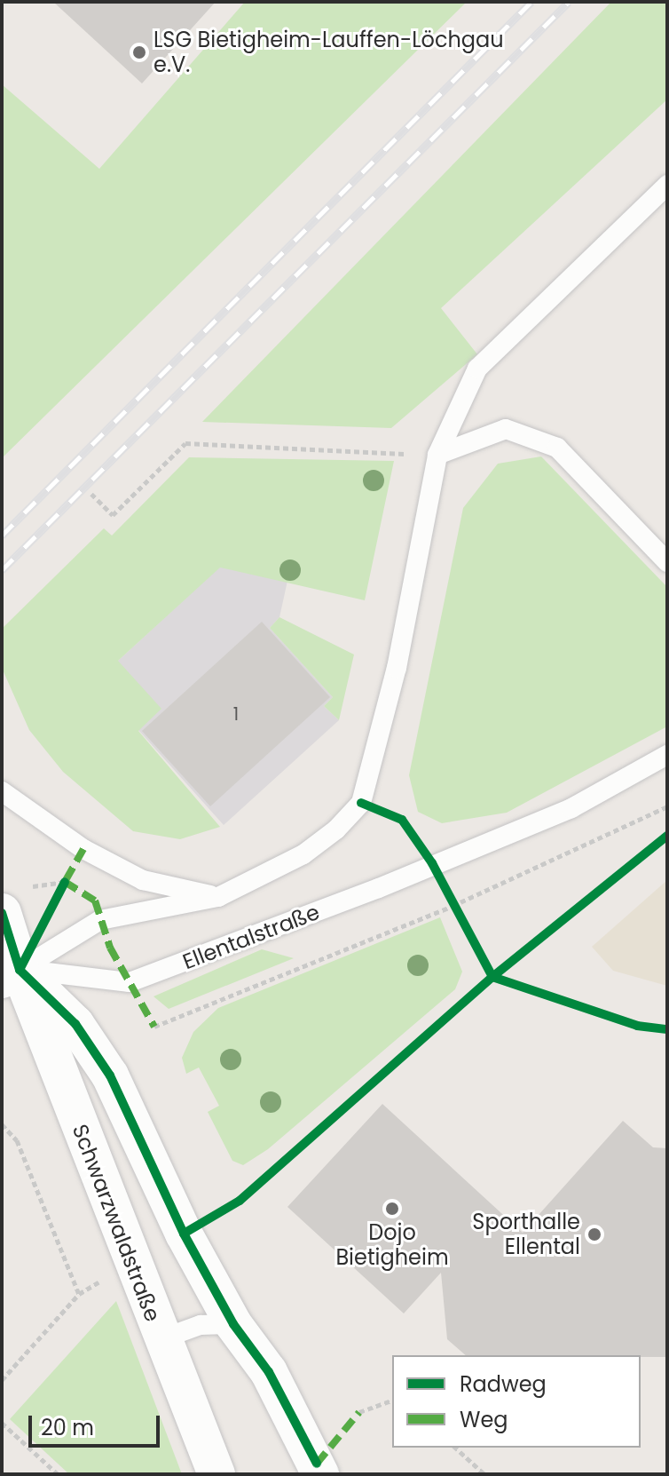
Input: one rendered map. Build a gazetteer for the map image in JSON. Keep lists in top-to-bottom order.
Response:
{
  "streets": {
    "main road": ["Schwarzwaldstraße"],
    "lane": ["Ellentalstraße"]
  },
  "crossings": [
    ["Ellentalstraße", "Schwarzwaldstraße"]
  ],
  "places": ["LSG Bietigheim-Lauffen-Löchgau e.V.", "Dojo Bietigheim", "Sporthalle Ellental"],
  "house_numbers": ["1"],
  "legend": ["Radweg", "Weg"],
  "scale_bar": "20 m"
}
